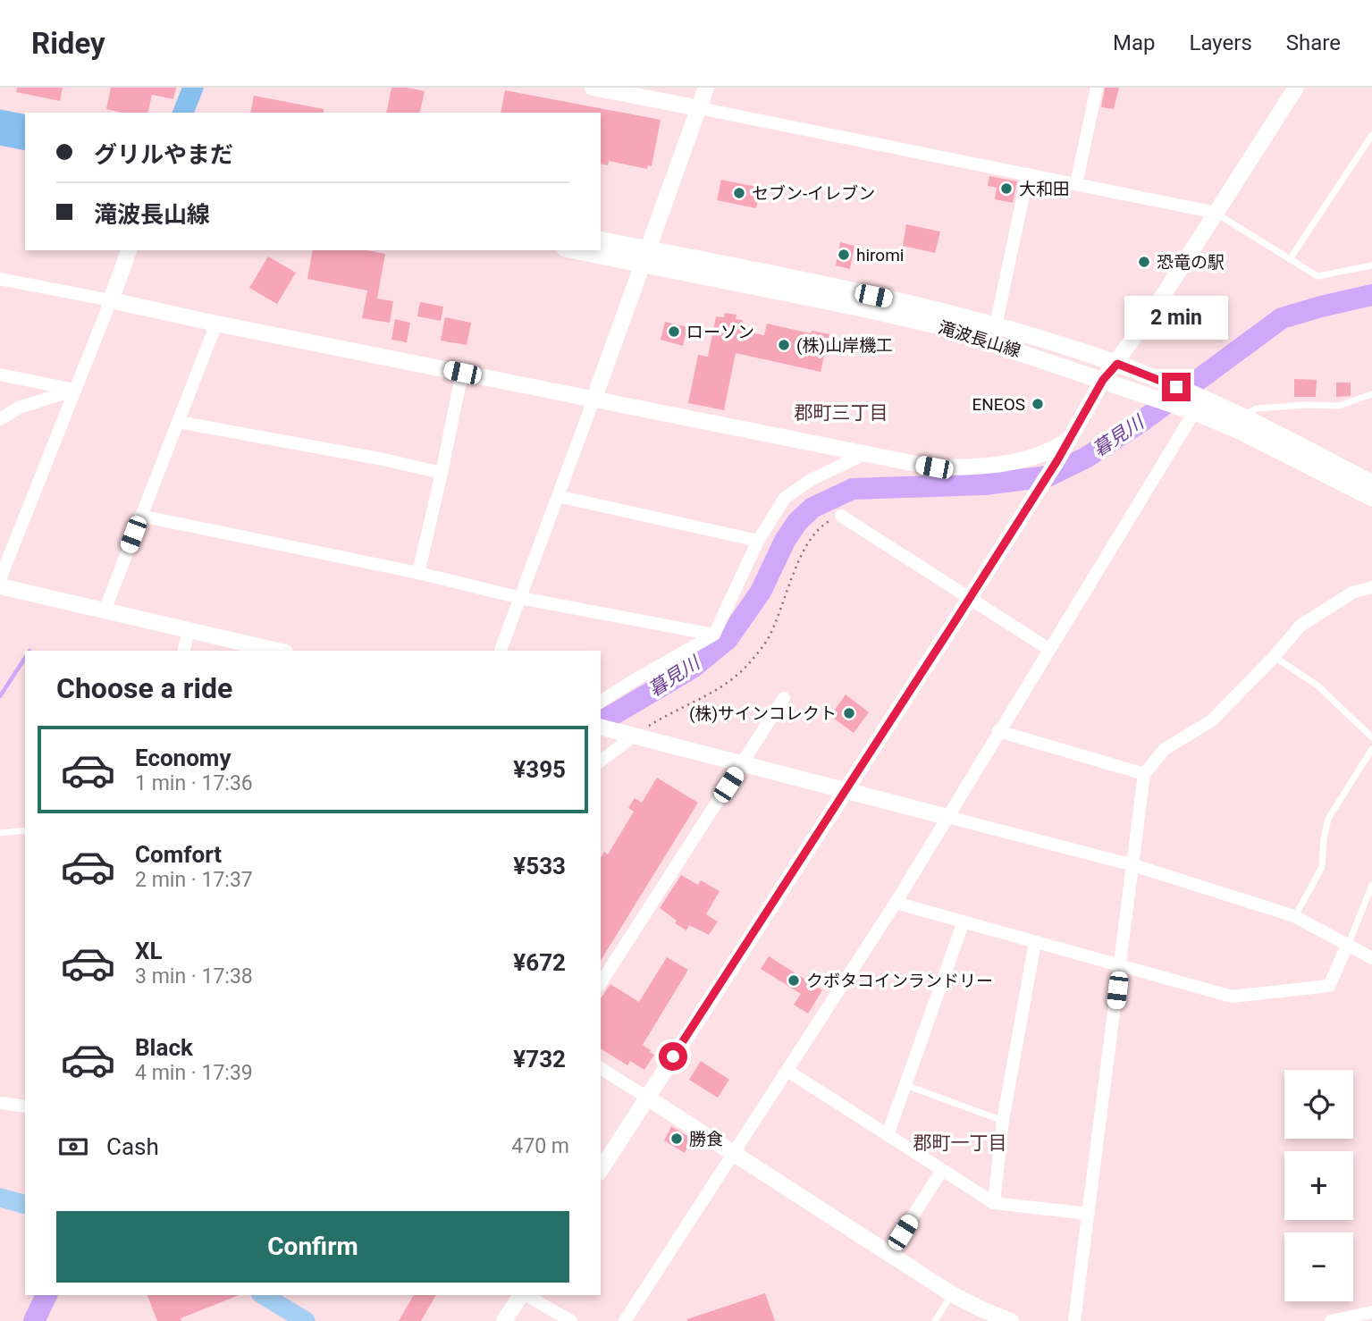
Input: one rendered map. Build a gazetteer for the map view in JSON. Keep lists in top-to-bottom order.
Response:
{
  "streets": {
    "main road": ["滝波長山線"]
  },
  "districts": ["郡町三丁目", "郡町一丁目"],
  "water": ["暮見川"],
  "places": [
    "大和田",
    "セブン-イレブン",
    "hiromi",
    "恐竜の駅",
    "ローソン",
    "(株)山岸機工",
    "ENEOS",
    "(株)サインコレクト",
    "クボタコインランドリー",
    "勝食"
  ],
  "page": {
    "header": "Ridey",
    "nav": ["Map", "Layers", "Share"],
    "banner": ["グリルやまだ", "滝波長山線"],
    "bubble": "2 min",
    "heading": "Choose a ride",
    "list": [
      {
        "name": "Economy",
        "note": "1 min · 17:36",
        "value": "¥395"
      },
      {
        "name": "Comfort",
        "note": "2 min · 17:37",
        "value": "¥533"
      },
      {
        "name": "XL",
        "note": "3 min · 17:38",
        "value": "¥672"
      },
      {
        "name": "Black",
        "note": "4 min · 17:39",
        "value": "¥732"
      }
    ],
    "map_buttons": ["+", "−"],
    "pay": ["Cash", "470 m"],
    "buttons": "Confirm"
  }
}
